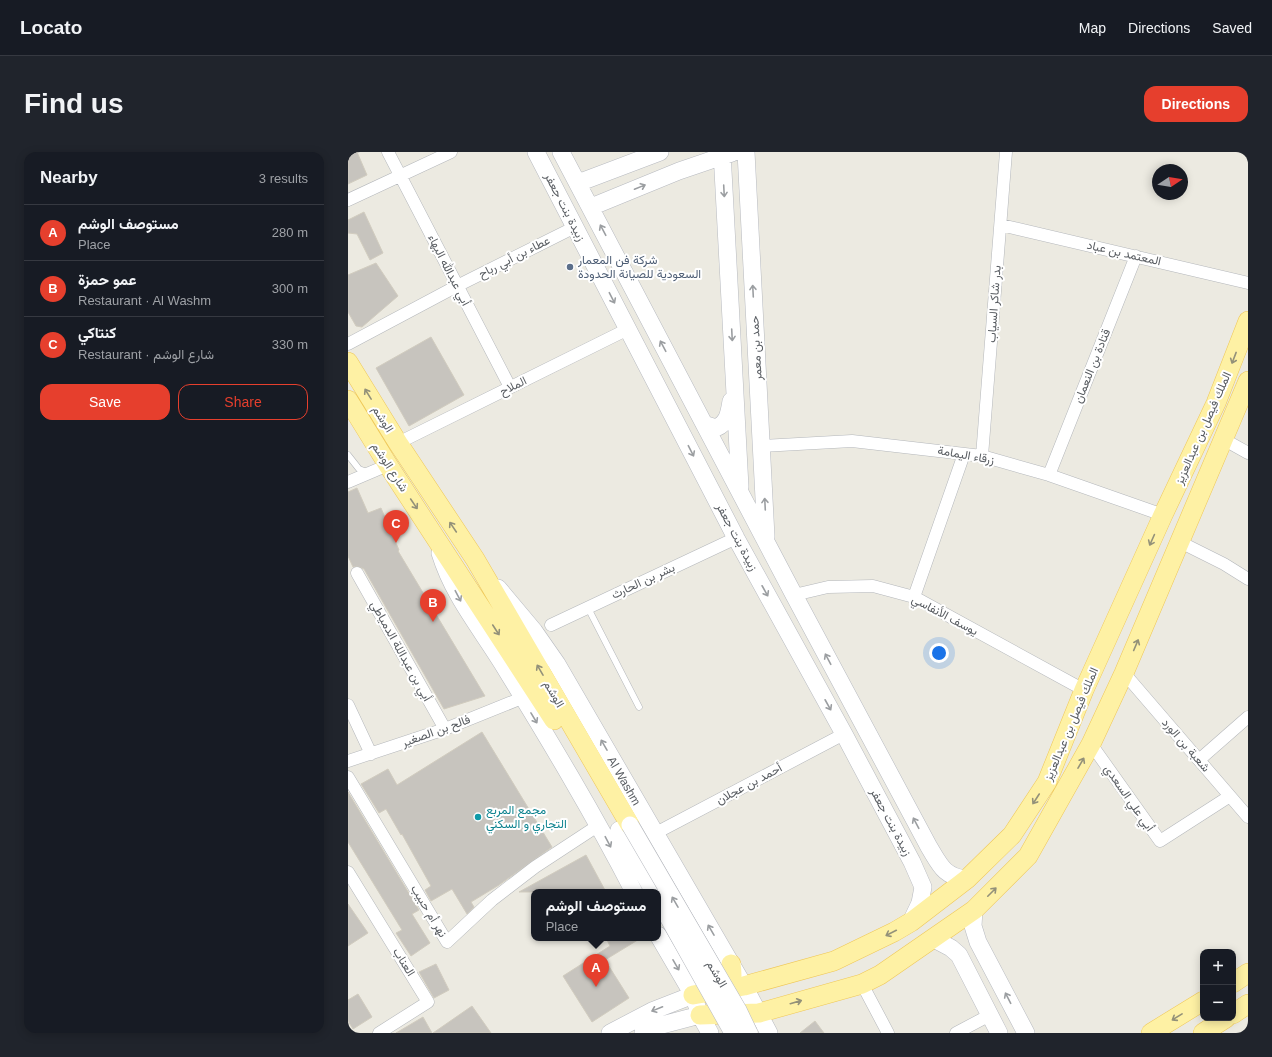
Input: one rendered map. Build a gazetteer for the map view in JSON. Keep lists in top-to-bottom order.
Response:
{
  "streets": {
    "main road": ["الوشم", "الملك فيصل بن عبدالعزيز", "شارع الوشم"],
    "street": [
      "زبيدة بنت جعفر",
      "المعتمد بن عباد",
      "عطاء بن أبي رباح",
      "أبي عبدالله البهاء",
      "بدر شاكر السياب",
      "حمد بن معمر",
      "قتادة بن النعمان",
      "الملاح",
      "زرقاء اليمامة",
      "بشر بن الحارث",
      "يوسف الأنفاسي",
      "أبي بن عبداللة الدمياطي",
      "فالح بن الصغير",
      "شعبة بن الورد",
      "Al Washm",
      "أحمد بن عجلان",
      "أبي علي السعدي",
      "نهر أم حبيب",
      "العناب"
    ]
  },
  "crossings": [
    ["زبيدة بنت جعفر", "عطاء بن أبي رباح"],
    ["زبيدة بنت جعفر", "حمد بن معمر"],
    ["زبيدة بنت جعفر", "الملاح"],
    ["زبيدة بنت جعفر", "الملك فيصل بن عبدالعزيز"],
    ["زبيدة بنت جعفر", "بشر بن الحارث"],
    ["زبيدة بنت جعفر", "يوسف الأنفاسي"],
    ["زبيدة بنت جعفر", "أحمد بن عجلان"],
    ["المعتمد بن عباد", "بدر شاكر السياب"],
    ["المعتمد بن عباد", "قتادة بن النعمان"],
    ["عطاء بن أبي رباح", "أبي عبدالله البهاء"],
    ["أبي عبدالله البهاء", "الملاح"],
    ["بدر شاكر السياب", "زرقاء اليمامة"],
    ["حمد بن معمر", "زرقاء اليمامة"],
    ["قتادة بن النعمان", "زرقاء اليمامة"],
    ["الملاح", "الوشم"],
    ["الوشم", "الملك فيصل بن عبدالعزيز"],
    ["الوشم", "شارع الوشم"],
    ["الوشم", "Al Washm"],
    ["الملك فيصل بن عبدالعزيز", "زرقاء اليمامة"],
    ["الملك فيصل بن عبدالعزيز", "يوسف الأنفاسي"],
    ["الملك فيصل بن عبدالعزيز", "شعبة بن الورد"],
    ["الملك فيصل بن عبدالعزيز", "أبي علي السعدي"],
    ["أبي بن عبداللة الدمياطي", "فالح بن الصغير"],
    ["شعبة بن الورد", "أبي علي السعدي"],
    ["Al Washm", "أحمد بن عجلان"]
  ],
  "one_way": ["شارع الوشم"],
  "places": ["شركة فن المعمار السعودية للصيانة الحدودة", "مجمع المربع التجاري و السكني"],
  "north": "right",
  "page": {
    "header": "Locato",
    "nav": ["Map", "Directions", "Saved"],
    "buttons": [
      "Directions",
      ["Save", "Share"]
    ],
    "title": "Find us",
    "heading": ["Nearby", "3 results"],
    "list": [
      {
        "mark": "A",
        "name": "مستوصف الوشم",
        "note": "Place",
        "value": "280 m"
      },
      {
        "mark": "B",
        "name": "عمو حمزة",
        "note": "Restaurant · Al Washm",
        "value": "300 m"
      },
      {
        "mark": "C",
        "name": "كنتاكي",
        "note": "Restaurant · شارع الوشم",
        "value": "330 m"
      }
    ],
    "pins": ["C", "B", "A"],
    "popup": ["مستوصف الوشم", "Place"],
    "map_buttons": ["+", "−"]
  }
}
